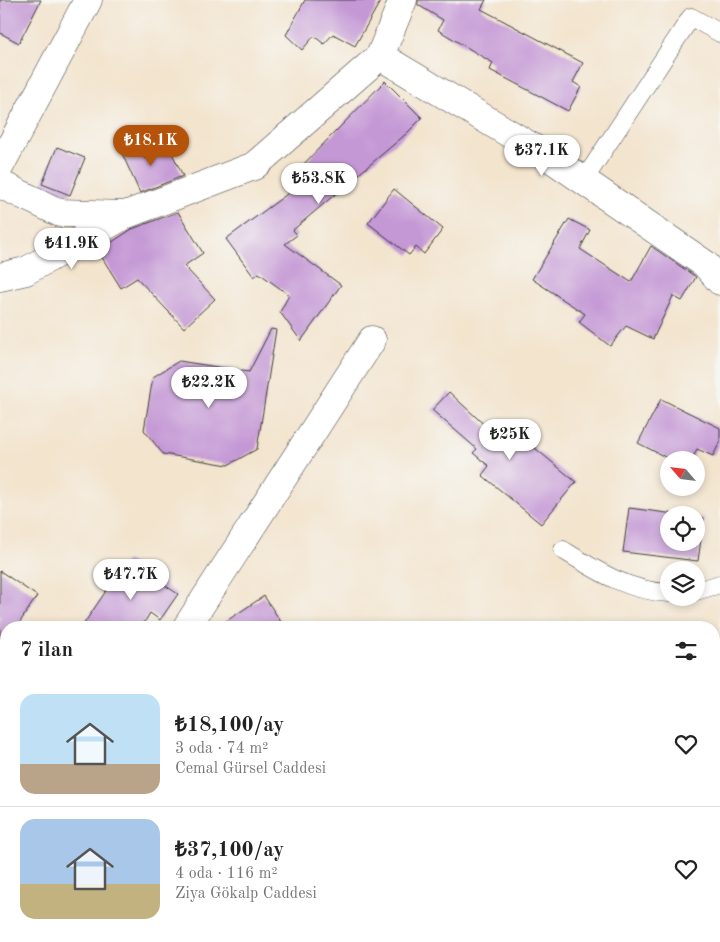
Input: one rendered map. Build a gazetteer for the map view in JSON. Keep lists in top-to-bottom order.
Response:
{
  "north": "top left",
  "page": {
    "price": [
      "₺18.1K",
      "₺37.1K",
      "₺53.8K",
      "₺41.9K",
      "₺22.2K",
      "₺25K",
      "₺47.7K"
    ],
    "heading": "7 ilan",
    "list": [
      {
        "name": "₺18,100/ay",
        "note": "3 oda · 74 m² · Cemal Gürsel Caddesi"
      },
      {
        "name": "₺37,100/ay",
        "note": "4 oda · 116 m² · Ziya Gökalp Caddesi"
      }
    ]
  }
}
